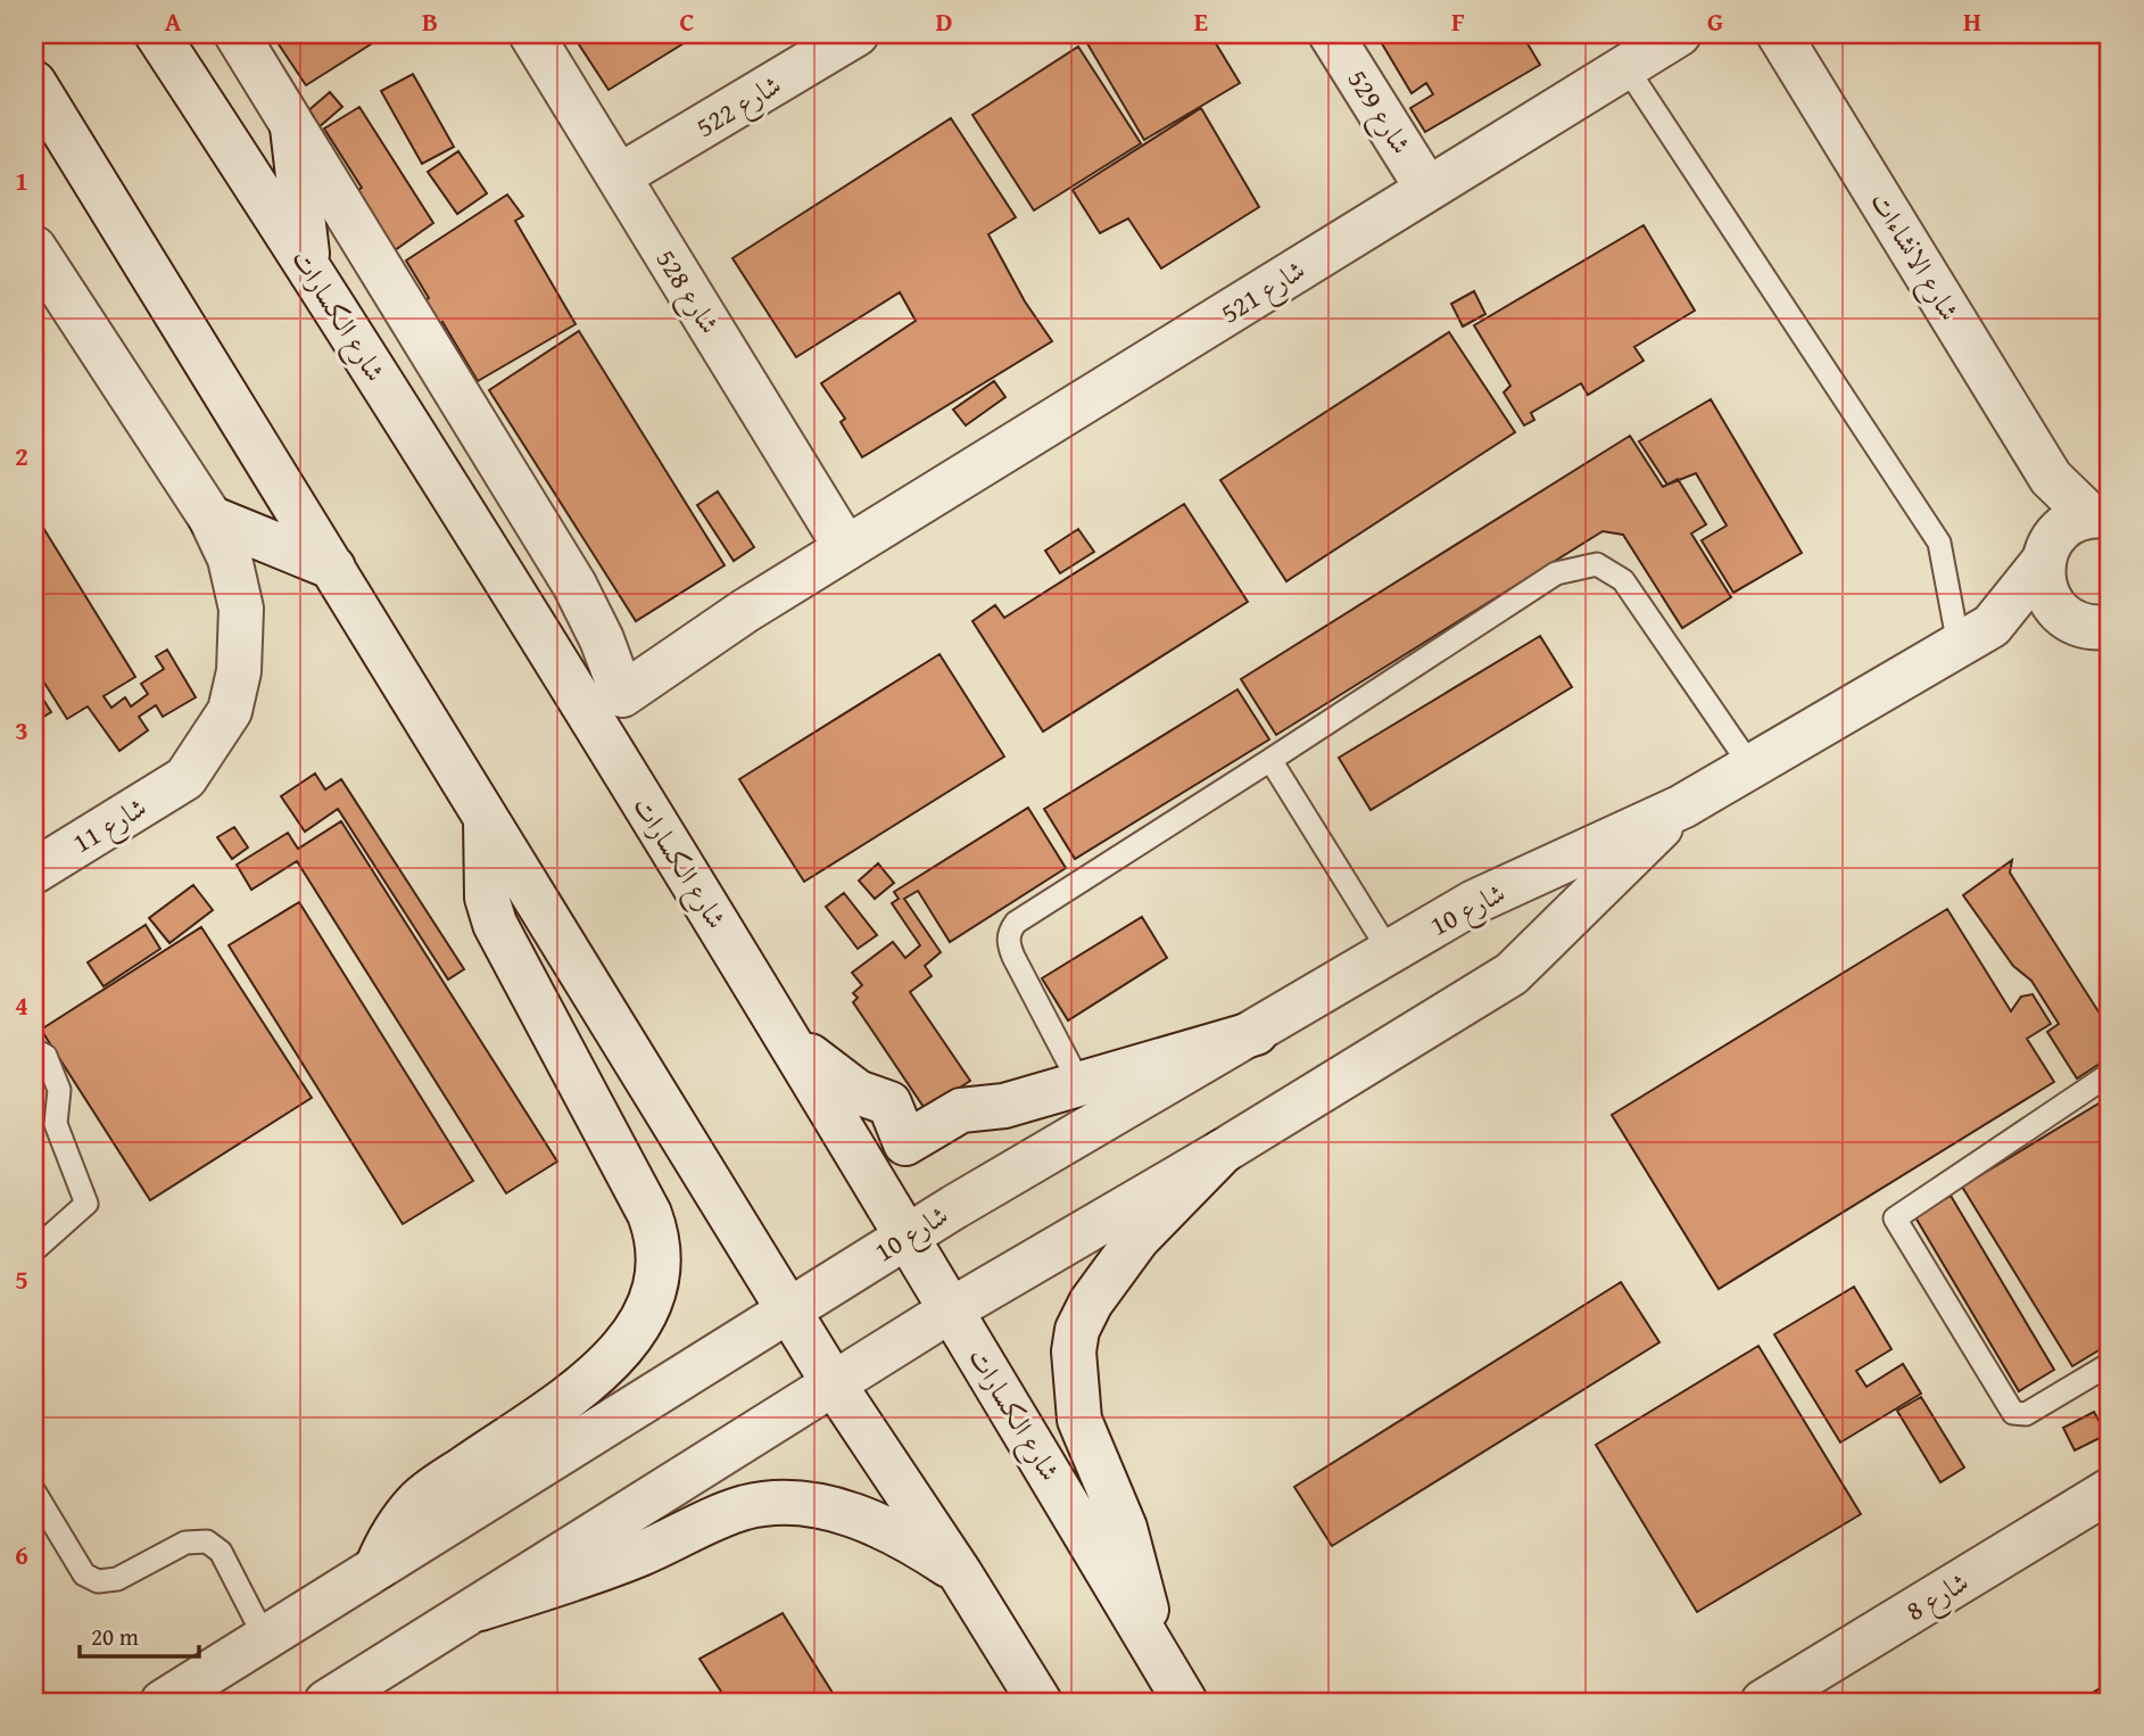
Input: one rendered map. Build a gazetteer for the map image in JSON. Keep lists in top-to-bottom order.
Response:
{
  "streets": {
    "street": [
      "شارع 522",
      "شارع 529",
      "شارع الانشاءات",
      "شارع 528",
      "شارع 521",
      "شارع الكسارات",
      "شارع 11",
      "شارع 10",
      "شارع 8"
    ]
  },
  "crossings": [
    ["شارع 522", "شارع 528"],
    ["شارع 529", "شارع 521"],
    ["شارع الانشاءات", "شارع 10"],
    ["شارع 528", "شارع 521"],
    ["شارع الكسارات", "شارع 10"]
  ],
  "scale_bar": "20 m",
  "grid": {
    "columns": [
      "A",
      "B",
      "C",
      "D",
      "E",
      "F",
      "G",
      "H"
    ],
    "rows": [
      "1",
      "2",
      "3",
      "4",
      "5",
      "6"
    ]
  }
}
